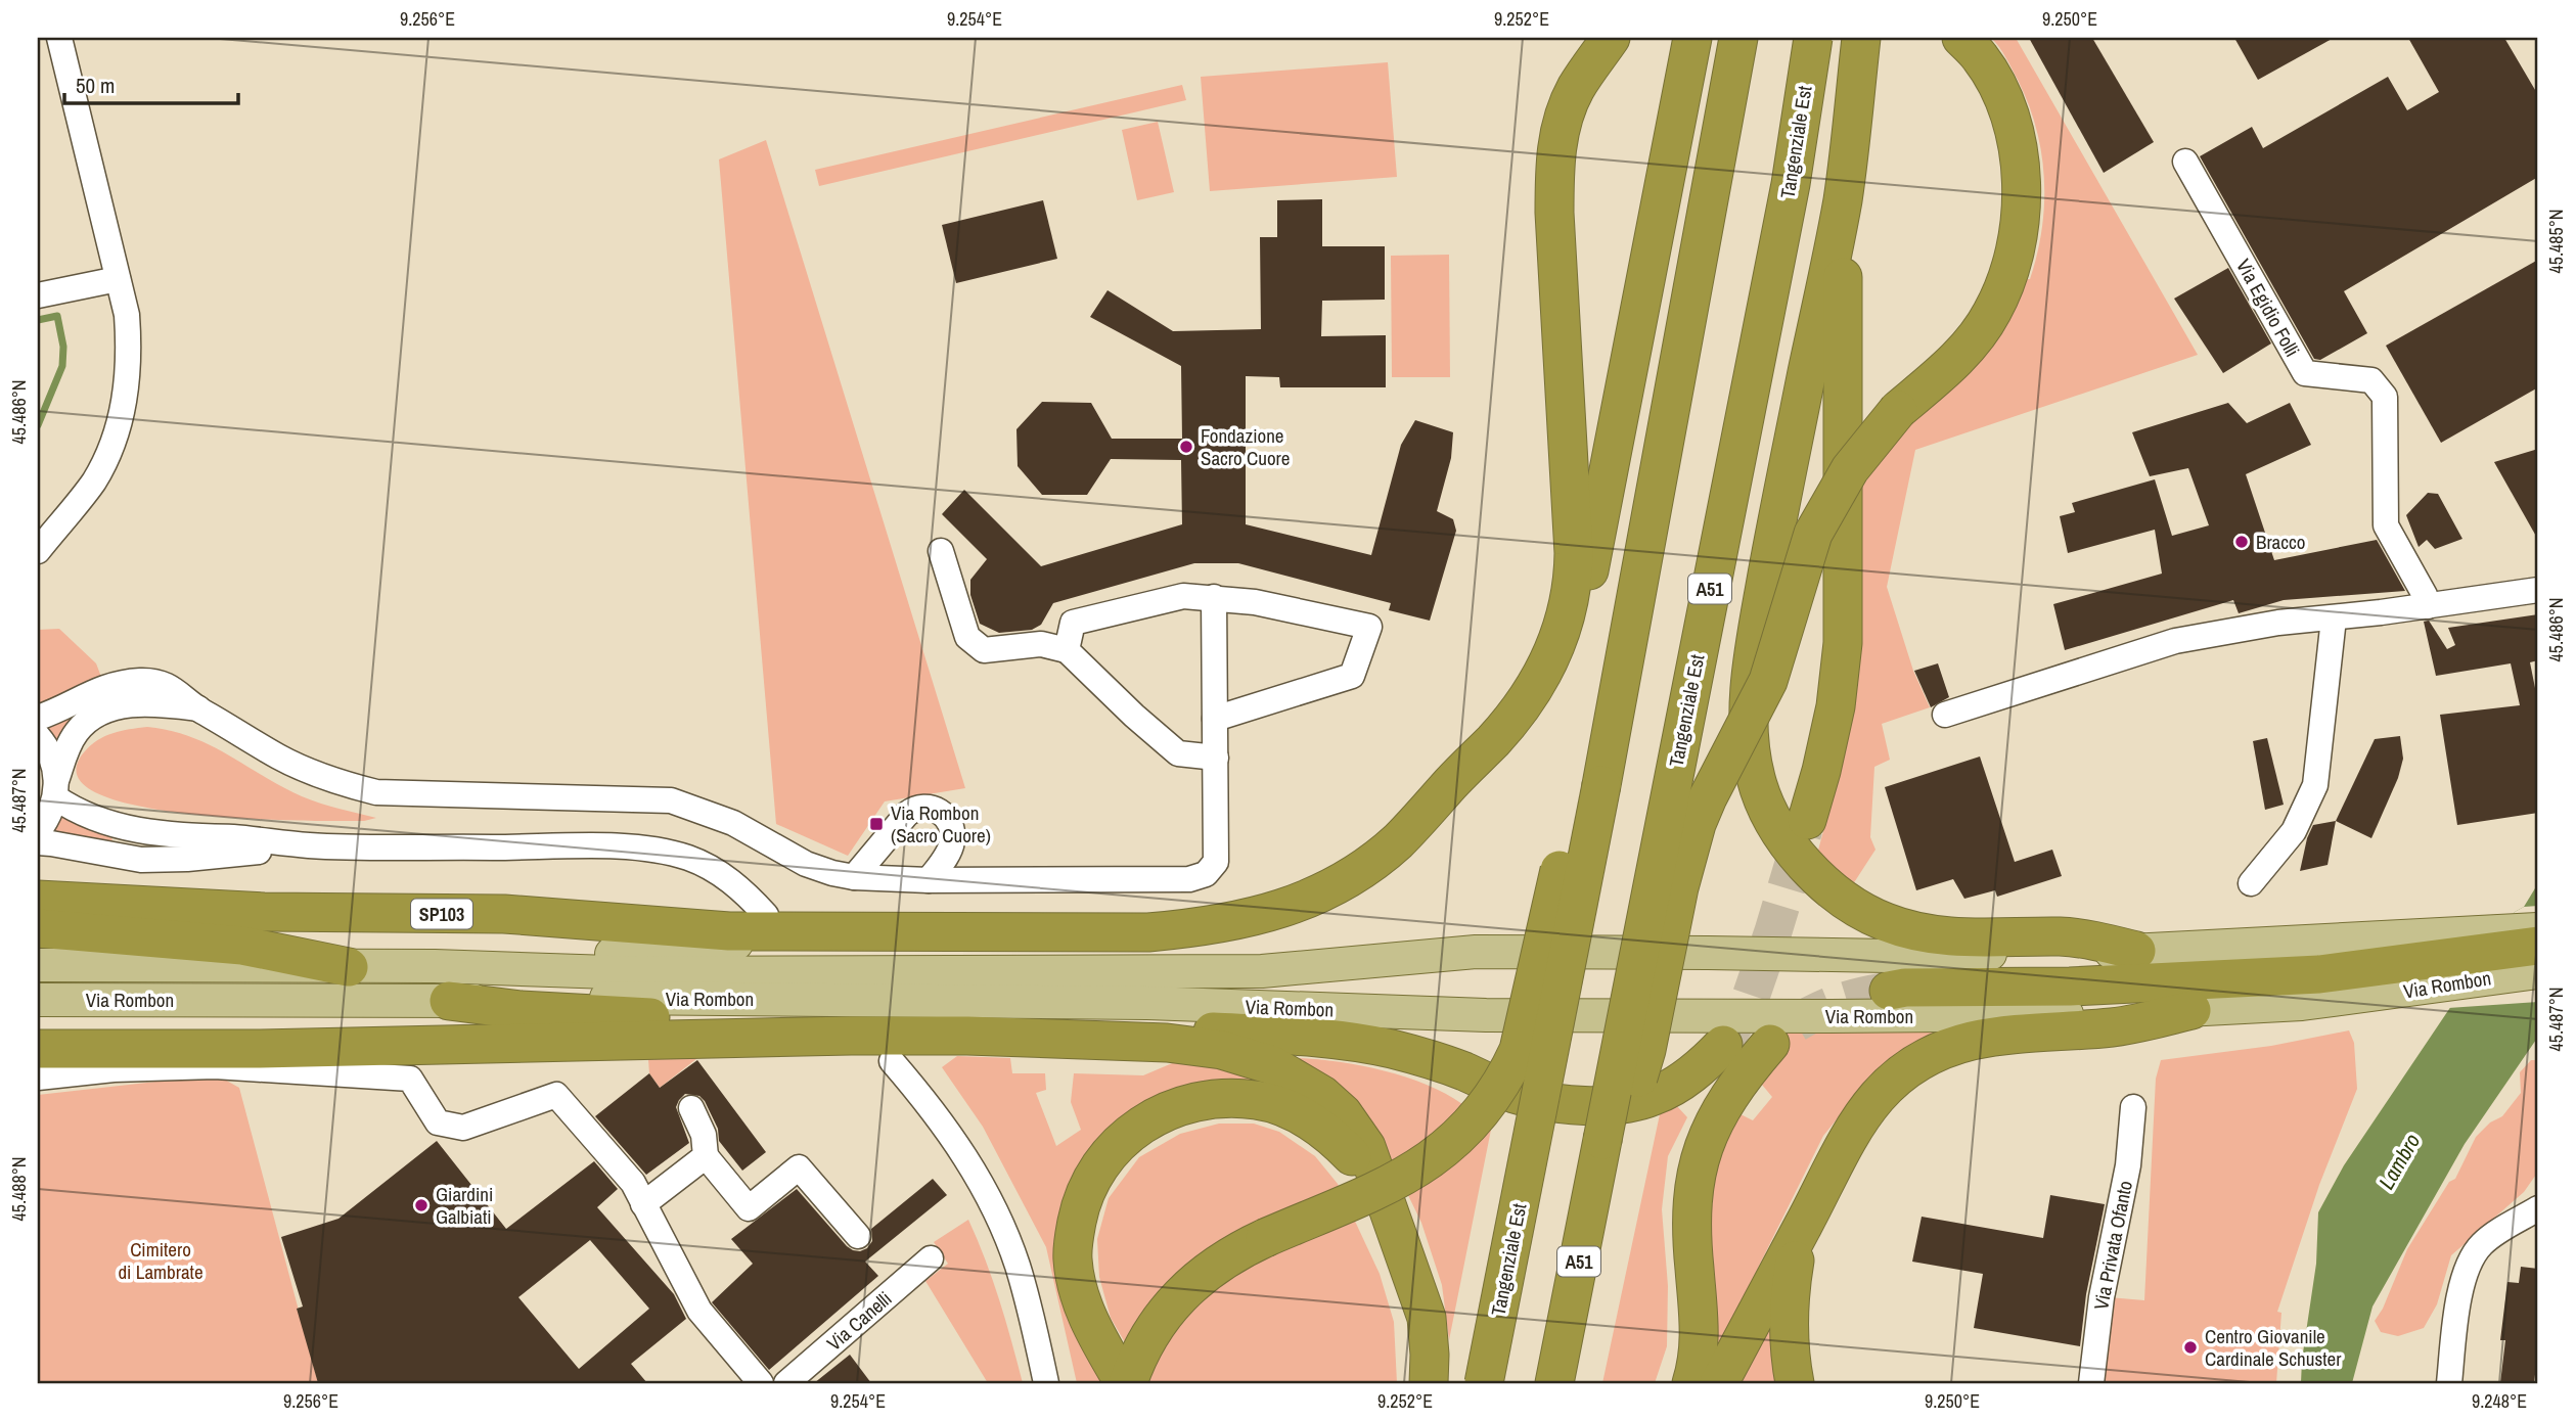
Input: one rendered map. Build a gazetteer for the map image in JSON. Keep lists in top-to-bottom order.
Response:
{
  "streets": {
    "highway": ["Tangenziale Est", "A51", "SP103"],
    "main road": ["Via Rombon"],
    "street": ["Via Egidio Folli", "Via Privata Ofanto", "Via Canelli"]
  },
  "water": ["Lambro"],
  "parks": ["Cimitero di Lambrate"],
  "places": {
    "other": [
      "Fondazione Sacro Cuore",
      "Bracco",
      "Giardini Galbiati",
      "Centro Giovanile Cardinale Schuster"
    ],
    "transit": ["Via Rombon (Sacro Cuore)"]
  },
  "scale_bar": "50 m",
  "coordinates": [
    "9.256°E",
    "9.254°E",
    "9.252°E",
    "9.250°E",
    "45.485°N",
    "45.486°N",
    "45.487°N",
    "45.488°N",
    "9.248°E"
  ]
}
